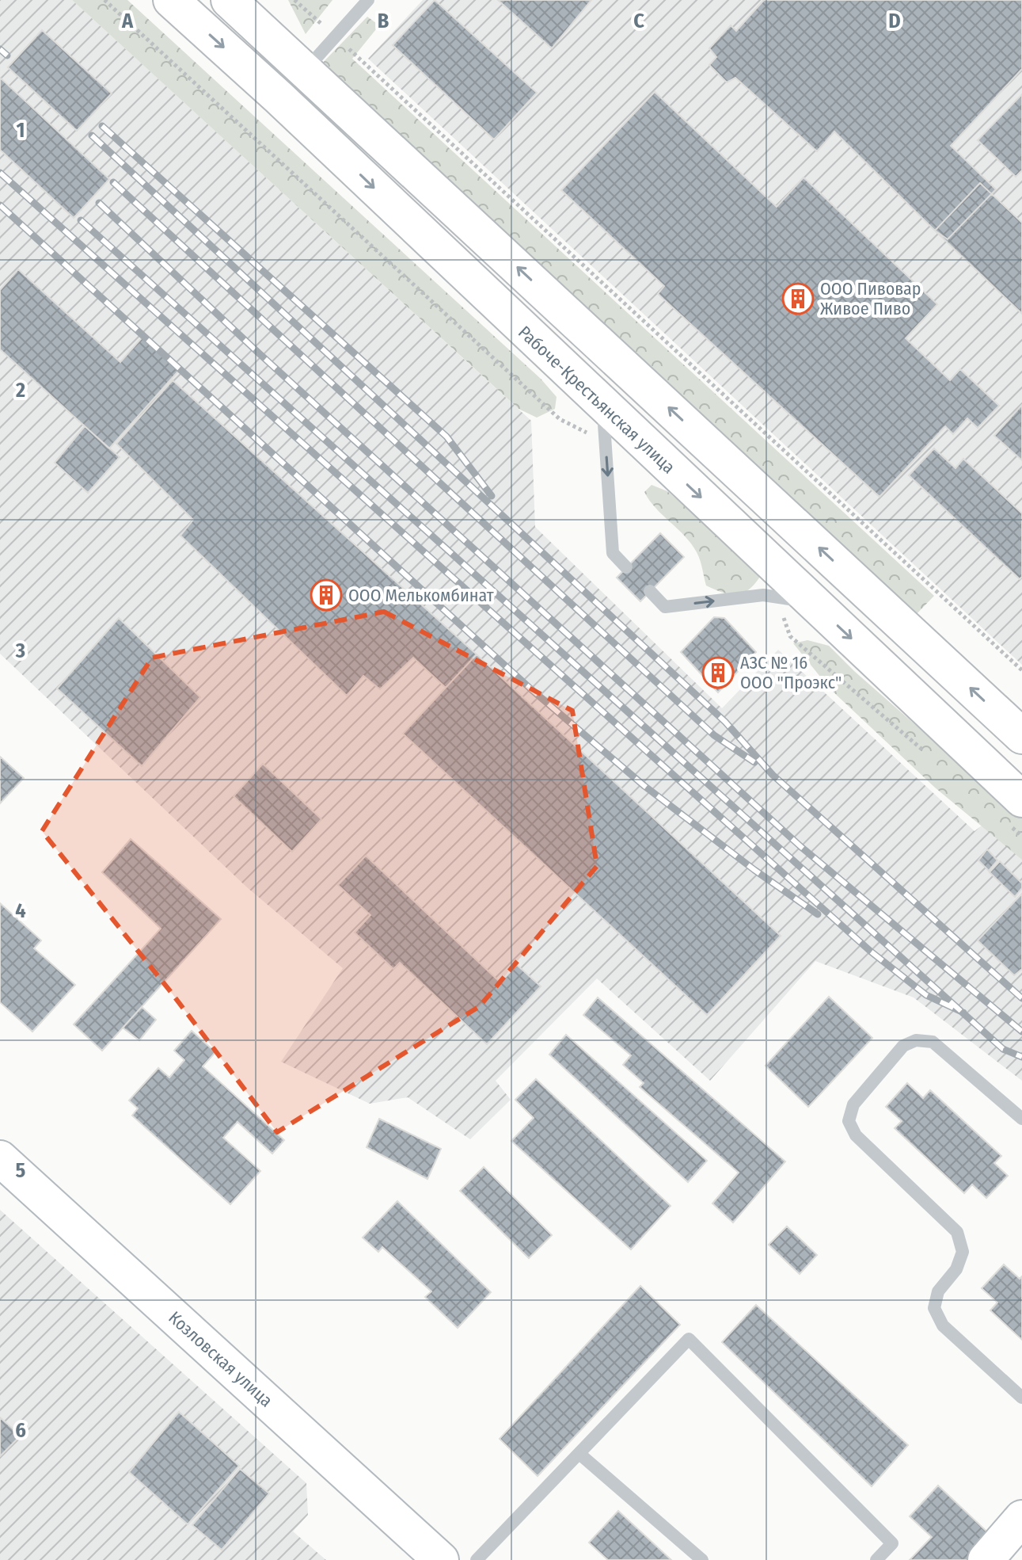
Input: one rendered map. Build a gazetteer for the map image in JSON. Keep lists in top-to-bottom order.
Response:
{
  "streets": {
    "main road": ["Рабоче-Крестьянская улица", "Козловская улица"]
  },
  "places": {
    "building": ["ООО Пивовар Живое Пиво", "ООО Мелькомбинат", "АЗС № 16 ООО \"Проэкс\""]
  },
  "grid": {
    "columns": [
      "A",
      "B",
      "C",
      "D"
    ],
    "rows": [
      "1",
      "2",
      "3",
      "4",
      "5",
      "6"
    ]
  }
}
